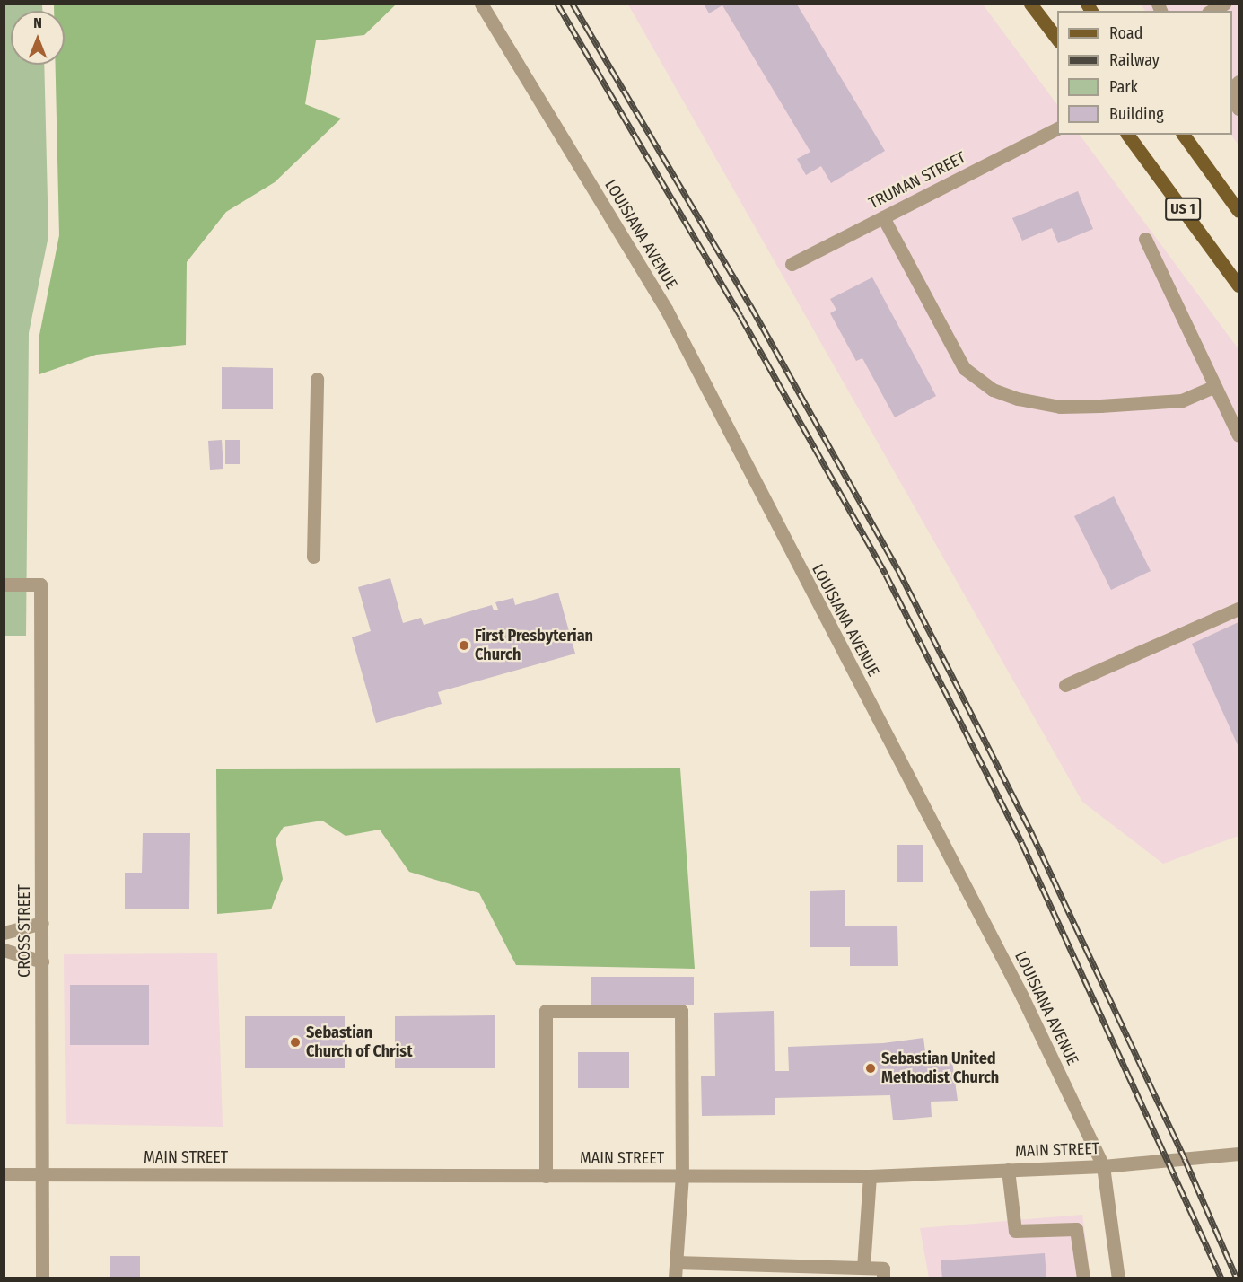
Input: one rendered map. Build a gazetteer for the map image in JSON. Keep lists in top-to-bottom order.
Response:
{
  "streets": {
    "main road": ["US 1"],
    "street": [
      "TRUMAN STREET",
      "LOUISIANA AVENUE",
      "CROSS STREET",
      "MAIN STREET"
    ]
  },
  "crossings": [
    ["LOUISIANA AVENUE", "MAIN STREET"],
    ["CROSS STREET", "MAIN STREET"]
  ],
  "places": ["First Presbyterian Church", "Sebastian Church of Christ", "Sebastian United Methodist Church"],
  "legend": [
    "Road",
    "Railway",
    "Park",
    "Building"
  ],
  "north": "top"
}
